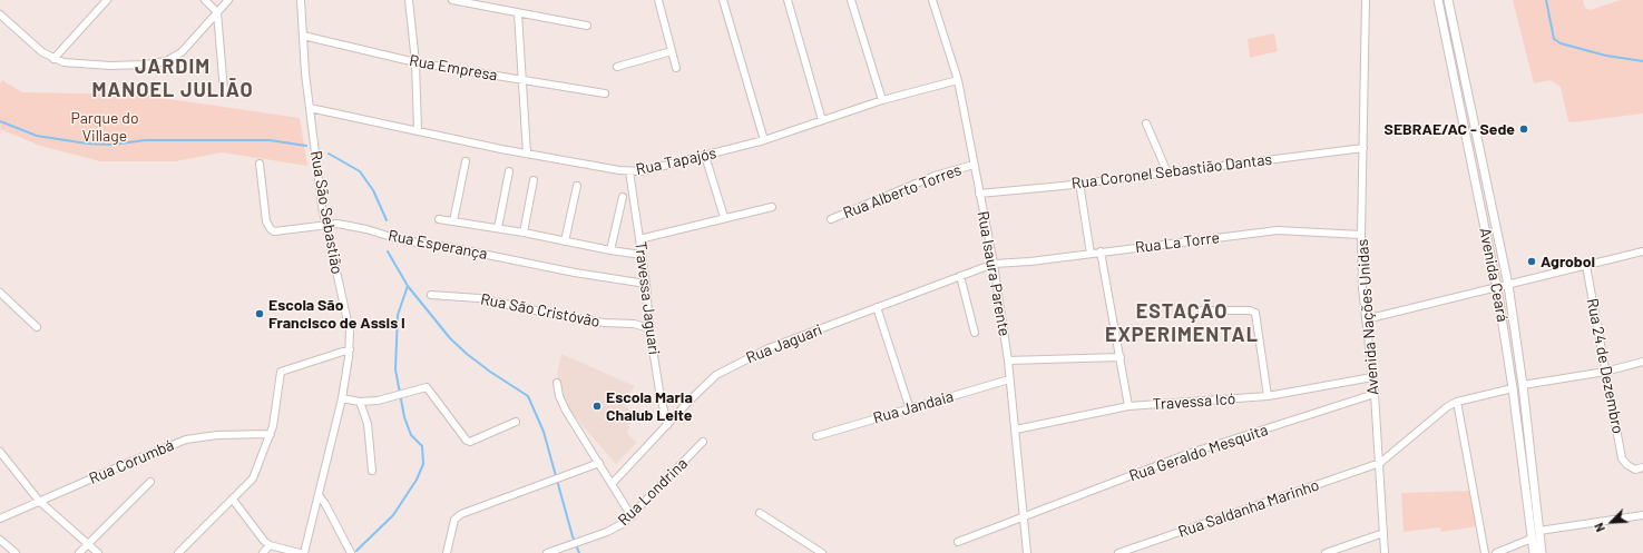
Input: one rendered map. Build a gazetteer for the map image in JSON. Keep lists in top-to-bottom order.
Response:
{
  "streets": {
    "main road": ["Avenida Ceará"],
    "street": [
      "Rua Empresa",
      "Rua Tapajós",
      "Rua Coronel Sebastião Dantas",
      "Rua Alberto Torres",
      "Rua São Sebastião",
      "Rua La Torre",
      "Rua Esperança",
      "Rua Isaura Parente",
      "Travessa Jaguari",
      "Rua São Cristóvão",
      "Avenida Nações Unidas",
      "Rua Jaguari",
      "Rua 24 de Dezembro",
      "Travessa Icó",
      "Rua Jandaia",
      "Rua Geraldo Mesquita",
      "Rua Corumbá",
      "Rua Londrina",
      "Rua Saldanha Marinho"
    ]
  },
  "crossings": [
    ["Rua Empresa", "Rua São Sebastião"],
    ["Rua Tapajós", "Rua São Sebastião"],
    ["Rua Tapajós", "Rua Isaura Parente"],
    ["Rua Tapajós", "Travessa Jaguari"],
    ["Rua Coronel Sebastião Dantas", "Rua Isaura Parente"],
    ["Rua Coronel Sebastião Dantas", "Avenida Nações Unidas"],
    ["Rua Alberto Torres", "Rua Isaura Parente"],
    ["Rua São Sebastião", "Rua Esperança"],
    ["Rua La Torre", "Rua Isaura Parente"],
    ["Rua La Torre", "Avenida Nações Unidas"],
    ["Rua La Torre", "Rua Jaguari"],
    ["Rua Esperança", "Travessa Jaguari"],
    ["Rua Isaura Parente", "Rua Jaguari"],
    ["Rua Isaura Parente", "Travessa Icó"],
    ["Rua Isaura Parente", "Rua Jandaia"],
    ["Rua Isaura Parente", "Rua Geraldo Mesquita"],
    ["Avenida Ceará", "Rua Saldanha Marinho"],
    ["Travessa Jaguari", "Rua São Cristóvão"],
    ["Travessa Jaguari", "Rua Jaguari"],
    ["Avenida Nações Unidas", "Travessa Icó"],
    ["Avenida Nações Unidas", "Rua Geraldo Mesquita"],
    ["Avenida Nações Unidas", "Rua Saldanha Marinho"]
  ],
  "districts": ["JARDIM MANOEL JULIÃO", "ESTAÇÃO EXPERIMENTAL"],
  "parks": ["Parque do Village"],
  "places": [
    "SEBRAE/AC - Sede",
    "Agroboi",
    "Escola São Francisco de Assis I",
    "Escola Maria Chalub Leite"
  ],
  "north": "bottom left"
}
